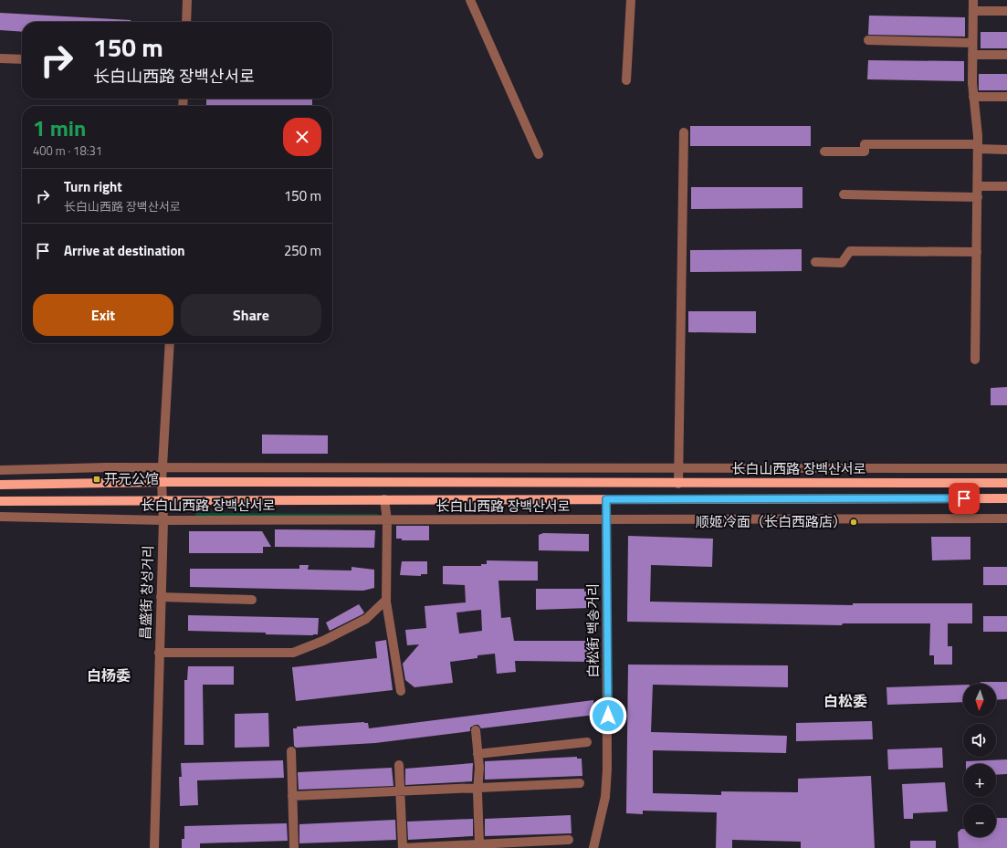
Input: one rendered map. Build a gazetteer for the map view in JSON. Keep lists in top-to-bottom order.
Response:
{
  "streets": {
    "main road": ["长白山西路 장백산서로"],
    "street": ["昌盛街 창성거리", "白松街 백송거리"]
  },
  "crossings": [
    ["长白山西路 장백산서로", "昌盛街 창성거리"],
    ["长白山西路 장백산서로", "白松街 백송거리"]
  ],
  "districts": ["白杨委", "白松委"],
  "places": {
    "transit": ["开元公馆"],
    "other": ["顺姬冷面（长白西路店）"]
  },
  "north": "bottom",
  "page": {
    "turn": ["150 m", "长白山西路 장백산서로"],
    "heading": ["1 min", "400 m · 18:31"],
    "list": [
      {
        "name": "Turn right",
        "note": "长白山西路 장백산서로",
        "value": "150 m"
      },
      {
        "name": "Arrive at destination",
        "value": "250 m"
      }
    ],
    "buttons": ["Exit", "Share"],
    "map_buttons": ["+", "−"]
  }
}
